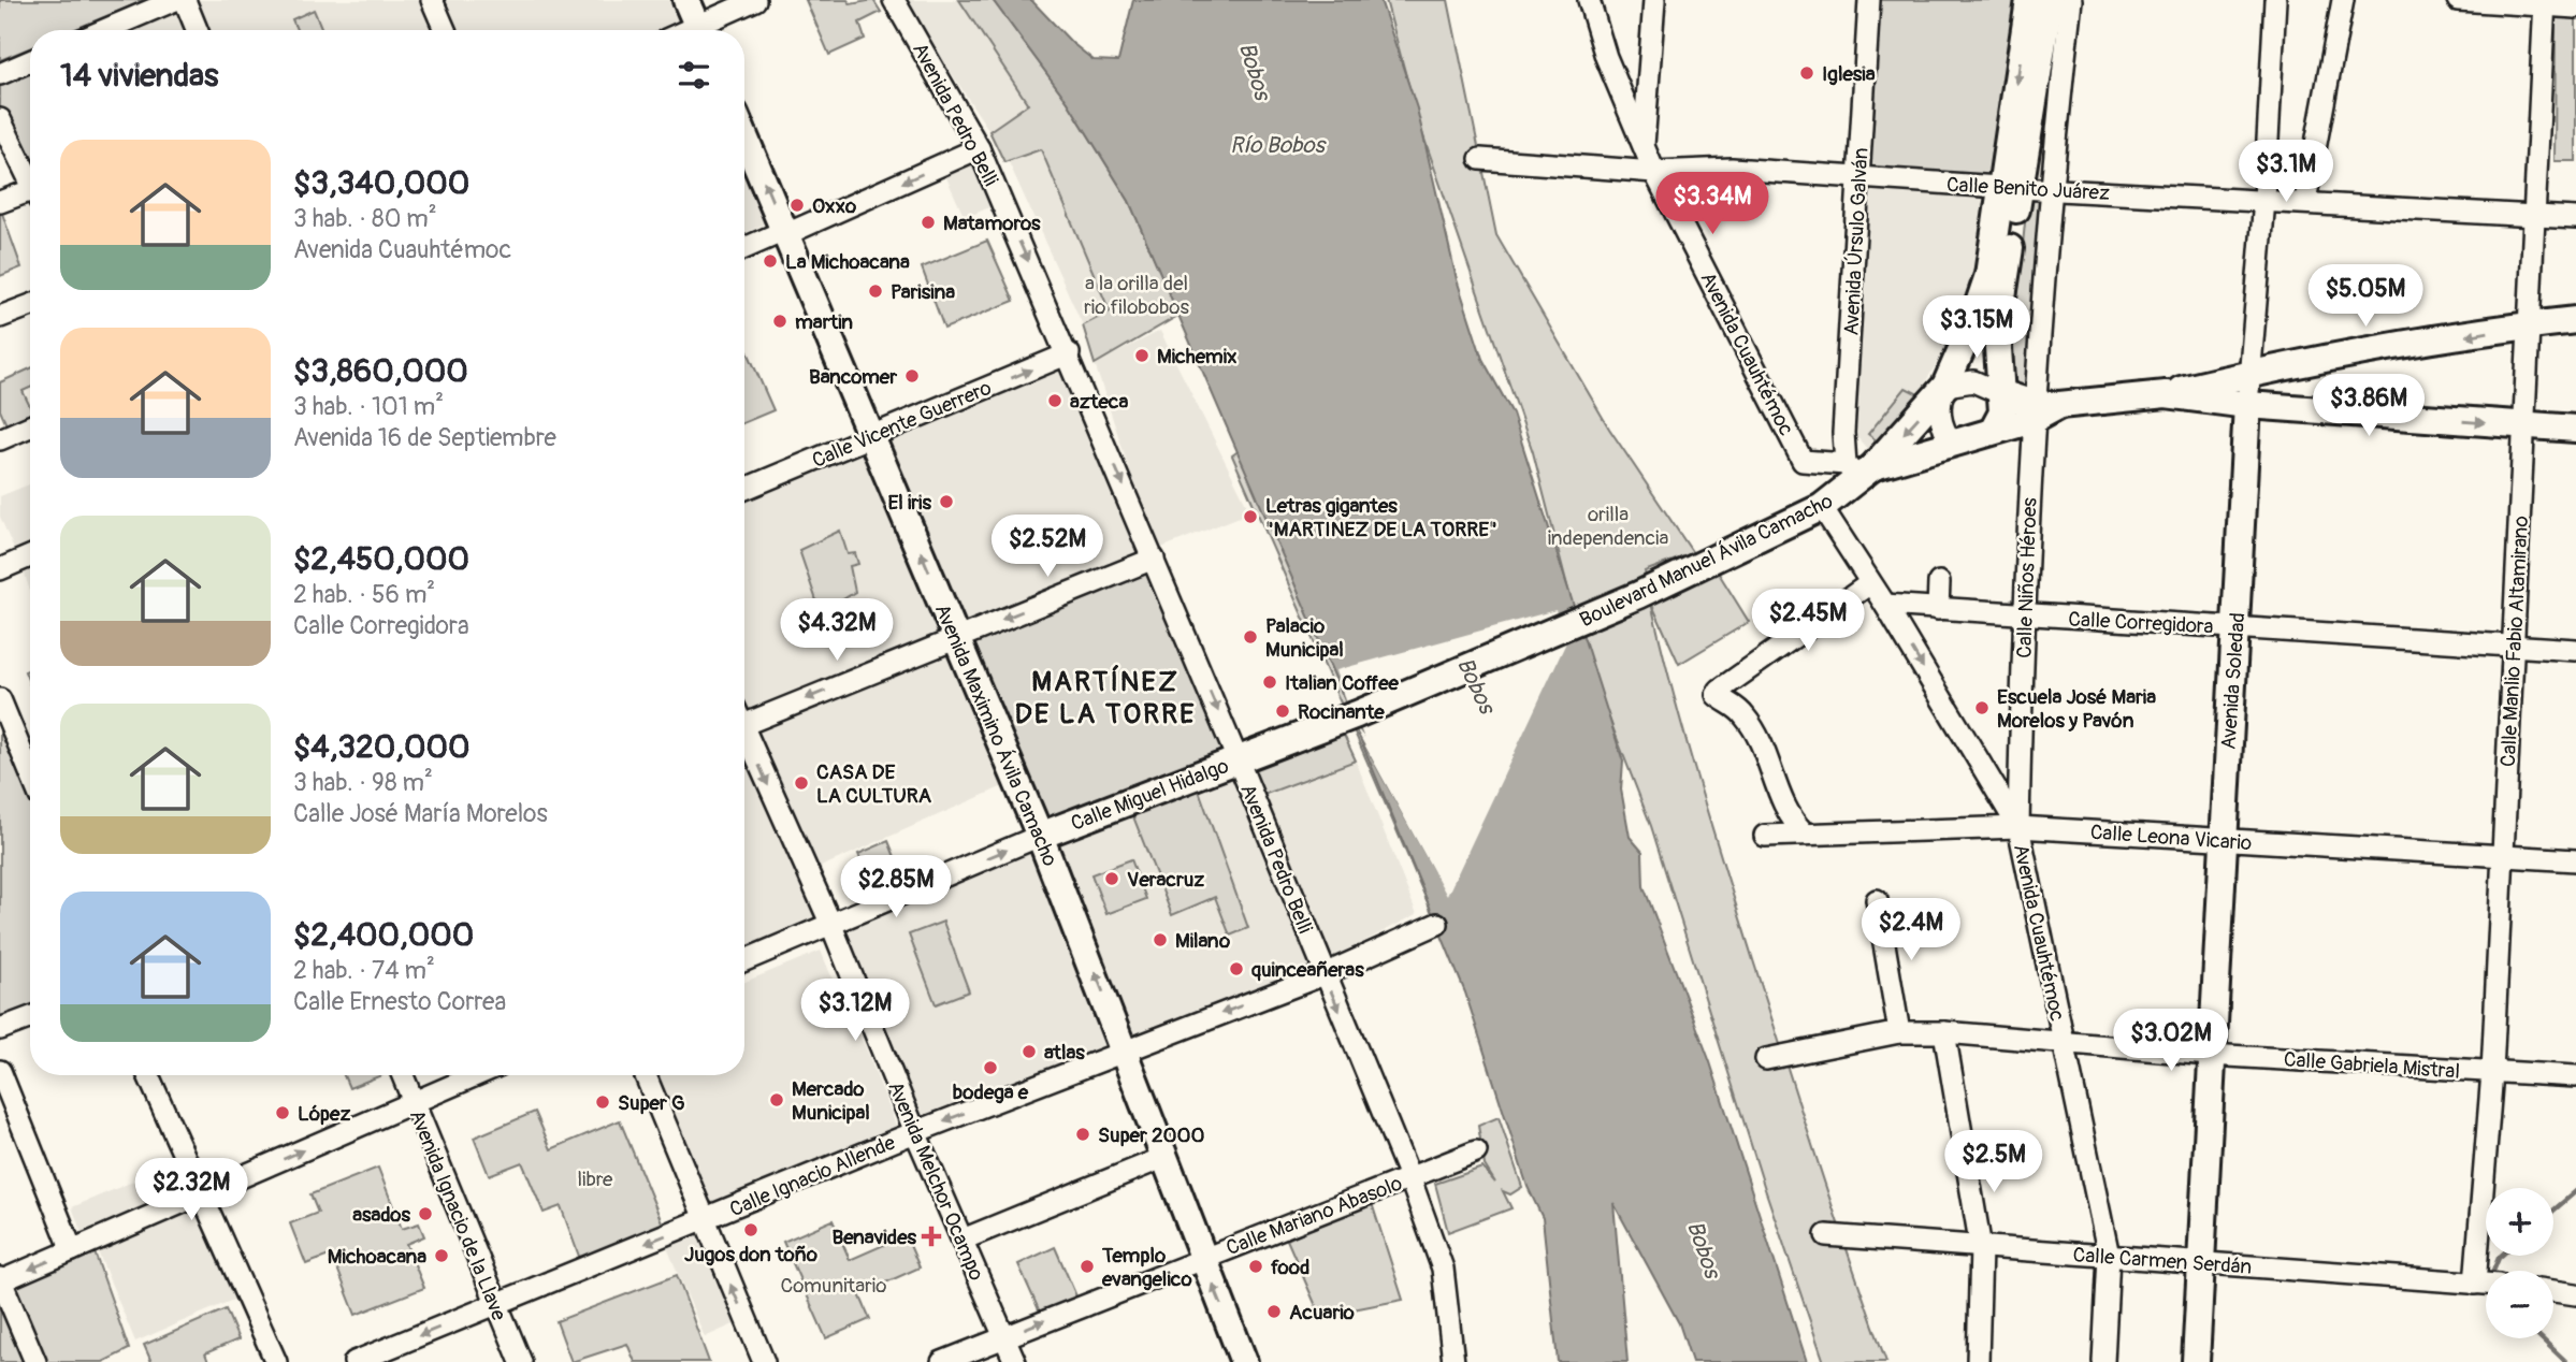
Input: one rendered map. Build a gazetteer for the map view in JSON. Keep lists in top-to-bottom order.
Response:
{
  "streets": {
    "main road": [
      "Boulevard Manuel Ávila Camacho",
      "Avenida Soledad",
      "Avenida Maximino Ávila Camacho",
      "Calle Miguel Hidalgo"
    ],
    "street": [
      "Avenida Pedro Belli",
      "Calle Benito Juárez",
      "Avenida Úrsulo Galván",
      "Avenida Cuauhtémoc",
      "Calle Vicente Guerrero",
      "Calle Niños Héroes",
      "Calle Corregidora",
      "Calle Manlio Fabio Altamirano",
      "Calle Leona Vicario",
      "Calle Gabriela Mistral",
      "Calle Ignacio Allende",
      "Avenida Melchor Ocampo",
      "Avenida Ignacio de la Llave",
      "Calle Mariano Abasolo",
      "Calle Carmen Serdán"
    ]
  },
  "crossings": [
    ["Avenida Pedro Belli", "Calle Vicente Guerrero"],
    ["Avenida Pedro Belli", "Calle Miguel Hidalgo"],
    ["Avenida Pedro Belli", "Calle Ignacio Allende"],
    ["Avenida Pedro Belli", "Calle Mariano Abasolo"],
    ["Calle Benito Juárez", "Avenida Úrsulo Galván"],
    ["Calle Benito Juárez", "Avenida Cuauhtémoc"],
    ["Calle Benito Juárez", "Boulevard Manuel Ávila Camacho"],
    ["Calle Benito Juárez", "Calle Niños Héroes"],
    ["Calle Benito Juárez", "Calle Manlio Fabio Altamirano"],
    ["Calle Benito Juárez", "Avenida Soledad"],
    ["Avenida Úrsulo Galván", "Avenida Cuauhtémoc"],
    ["Avenida Úrsulo Galván", "Boulevard Manuel Ávila Camacho"],
    ["Avenida Cuauhtémoc", "Boulevard Manuel Ávila Camacho"],
    ["Avenida Cuauhtémoc", "Calle Niños Héroes"],
    ["Avenida Cuauhtémoc", "Calle Corregidora"],
    ["Avenida Cuauhtémoc", "Calle Leona Vicario"],
    ["Avenida Cuauhtémoc", "Calle Gabriela Mistral"],
    ["Avenida Cuauhtémoc", "Calle Carmen Serdán"],
    ["Calle Vicente Guerrero", "Avenida Maximino Ávila Camacho"],
    ["Boulevard Manuel Ávila Camacho", "Calle Miguel Hidalgo"],
    ["Calle Niños Héroes", "Calle Corregidora"],
    ["Calle Niños Héroes", "Calle Leona Vicario"],
    ["Calle Corregidora", "Calle Manlio Fabio Altamirano"],
    ["Calle Corregidora", "Avenida Soledad"],
    ["Calle Manlio Fabio Altamirano", "Calle Leona Vicario"],
    ["Calle Manlio Fabio Altamirano", "Calle Gabriela Mistral"],
    ["Calle Manlio Fabio Altamirano", "Calle Carmen Serdán"],
    ["Avenida Soledad", "Calle Leona Vicario"],
    ["Avenida Soledad", "Calle Gabriela Mistral"],
    ["Avenida Soledad", "Calle Carmen Serdán"],
    ["Avenida Maximino Ávila Camacho", "Calle Miguel Hidalgo"],
    ["Avenida Maximino Ávila Camacho", "Calle Ignacio Allende"],
    ["Avenida Maximino Ávila Camacho", "Calle Mariano Abasolo"],
    ["Calle Miguel Hidalgo", "Avenida Melchor Ocampo"],
    ["Calle Ignacio Allende", "Avenida Melchor Ocampo"],
    ["Calle Ignacio Allende", "Avenida Ignacio de la Llave"],
    ["Avenida Melchor Ocampo", "Calle Mariano Abasolo"]
  ],
  "one_way": [
    "Avenida Pedro Belli",
    "Calle Vicente Guerrero",
    "Avenida Maximino Ávila Camacho",
    "Calle Ignacio Allende"
  ],
  "districts": ["MARTÍNEZ DE LA TORRE"],
  "water": ["Bobos", "Río Bobos"],
  "parks": [
    "a la orilla del rio filobobos",
    "orilla independencia",
    "libre",
    "Comunitario"
  ],
  "places": {
    "other": [
      "Iglesia",
      "Oxxo",
      "Matamoros",
      "La Michoacana",
      "Parisina",
      "martin",
      "Michemix",
      "Bancomer",
      "azteca",
      "El iris",
      "Letras gigantes \"MARTINEZ DE LA TORRE\"",
      "Palacio Municipal",
      "Italian Coffee",
      "Escuela José Maria Morelos y Pavón",
      "Rocinante",
      "CASA DE LA CULTURA",
      "Veracruz",
      "Milano",
      "quinceañeras",
      "atlas",
      "bodega e",
      "Mercado Municipal",
      "Super G",
      "López",
      "Super 2000",
      "asados",
      "Jugos don toño",
      "Michoacana",
      "Templo evangelico",
      "food",
      "Acuario"
    ],
    "health": ["Benavides"]
  },
  "page": {
    "heading": "14 viviendas",
    "list": [
      {
        "name": "$3,340,000",
        "note": "3 hab. · 80 m² · Avenida Cuauhtémoc"
      },
      {
        "name": "$3,860,000",
        "note": "3 hab. · 101 m² · Avenida 16 de Septiembre"
      },
      {
        "name": "$2,450,000",
        "note": "2 hab. · 56 m² · Calle Corregidora"
      },
      {
        "name": "$4,320,000",
        "note": "3 hab. · 98 m² · Calle José María Morelos"
      },
      {
        "name": "$2,400,000",
        "note": "2 hab. · 74 m² · Calle Ernesto Correa"
      }
    ],
    "price": [
      "$3.1M",
      "$3.34M",
      "$5.05M",
      "$3.15M",
      "$3.86M",
      "$2.52M",
      "$2.45M",
      "$4.32M",
      "$2.85M",
      "$2.4M",
      "$3.12M",
      "$3.02M",
      "$2.5M",
      "$2.32M"
    ],
    "map_buttons": ["+", "−"]
  }
}
